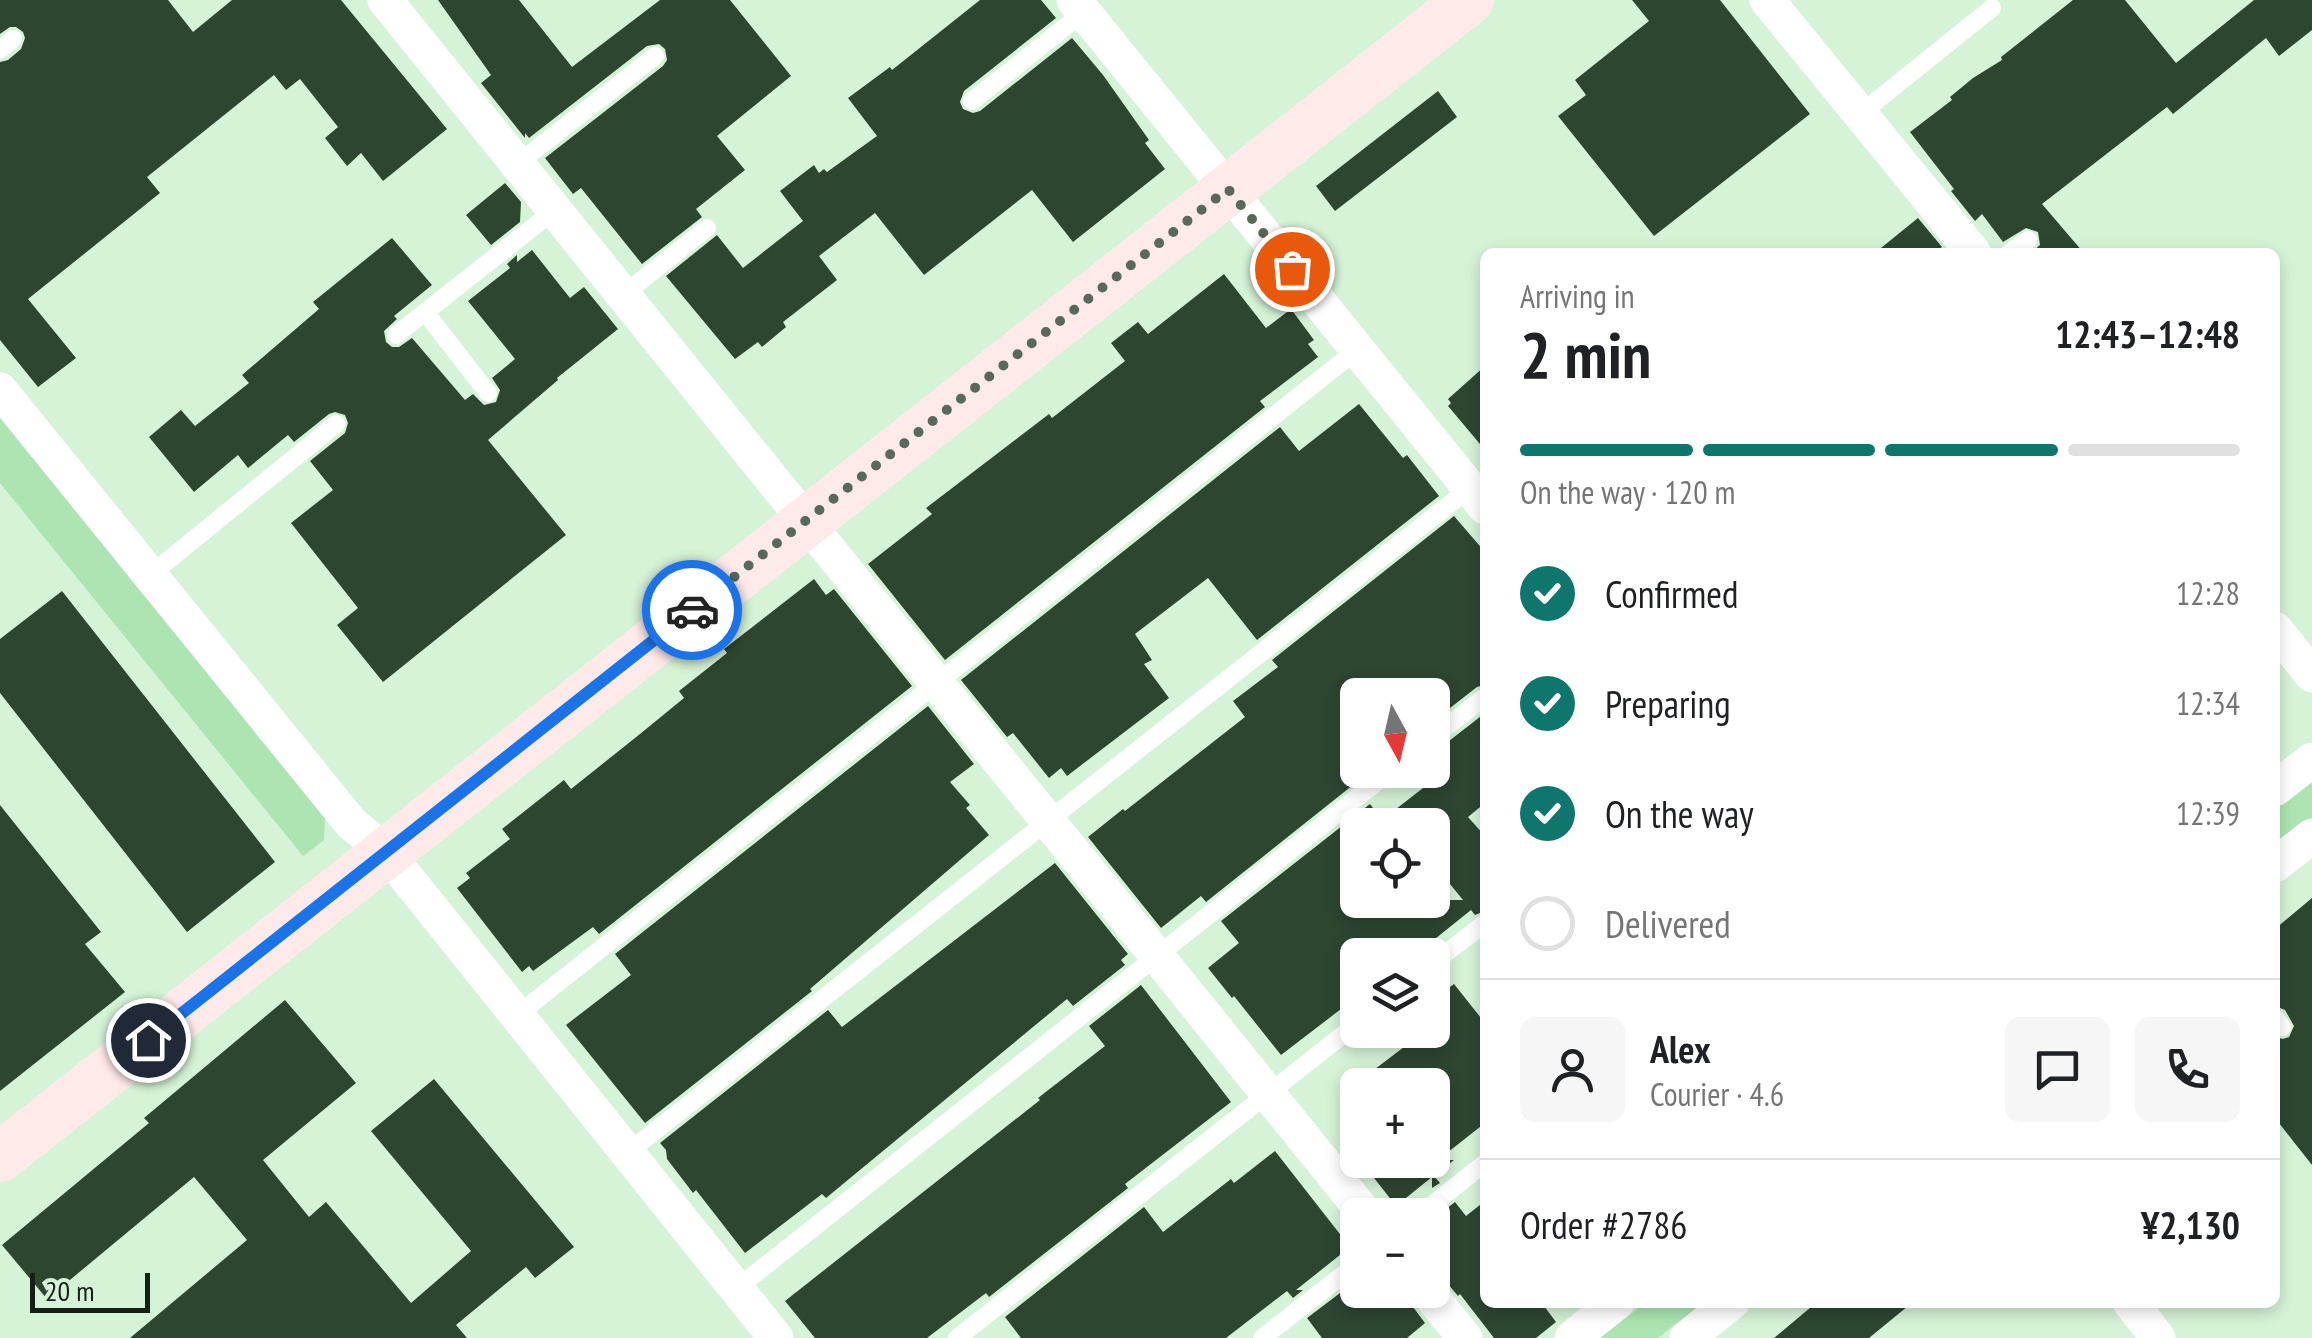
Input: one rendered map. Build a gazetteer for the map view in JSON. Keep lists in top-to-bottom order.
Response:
{
  "scale_bar": "20 m",
  "north": "bottom",
  "page": {
    "heading": ["2 min", "Arriving in", "12:43–12:48"],
    "panel": [
      "Alex",
      "Courier · 4.6",
      "Order #2786",
      "¥2,130"
    ],
    "bar": "On the way · 120 m",
    "list": [
      ["Confirmed", "12:28"],
      ["Preparing", "12:34"],
      ["On the way", "12:39"],
      "Delivered"
    ],
    "map_buttons": ["+", "−"],
    "scale": "20 m"
  }
}
